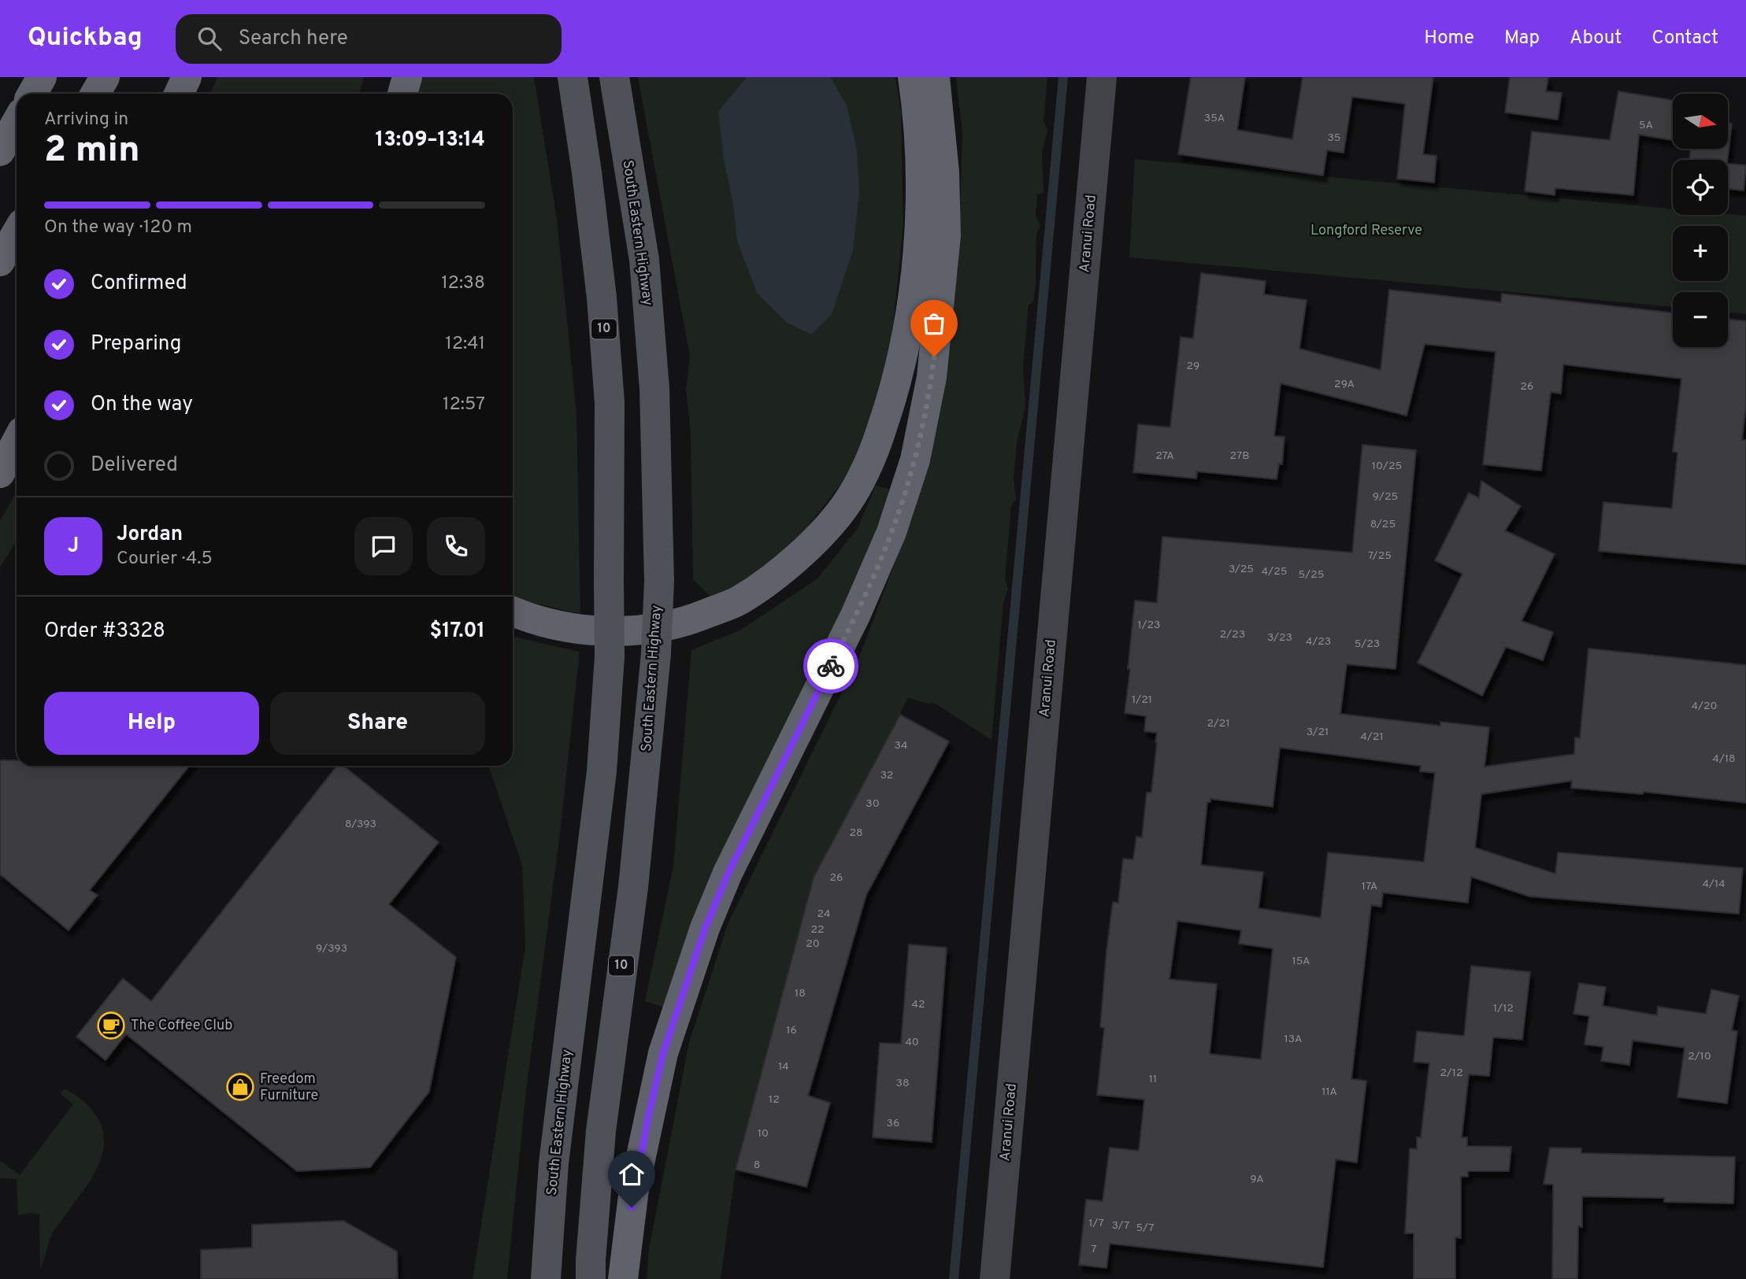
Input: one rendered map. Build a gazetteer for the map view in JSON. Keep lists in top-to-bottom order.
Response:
{
  "streets": {
    "main road": ["South Eastern Highway", "10"],
    "street": ["Aranui Road"]
  },
  "parks": ["Longford Reserve"],
  "places": {
    "cafe": ["The Coffee Club"],
    "shop": ["Freedom Furniture"]
  },
  "house_numbers": [
    "35A",
    "5A",
    "35",
    "29",
    "29A",
    "26",
    "27A",
    "27B",
    "10/25",
    "9/25",
    "8/25",
    "7/25",
    "3/25",
    "4/25",
    "5/25",
    "1/23",
    "2/23",
    "3/23",
    "4/23",
    "5/23",
    "1/21",
    "4/20",
    "2/21",
    "3/21",
    "4/21",
    "34",
    "4/18",
    "32",
    "30",
    "8/393",
    "28",
    "26",
    "4/14",
    "17A",
    "24",
    "22",
    "20",
    "9/393",
    "15A",
    "18",
    "42",
    "1/12",
    "16",
    "13A",
    "40",
    "2/10",
    "14",
    "2/12",
    "11",
    "38",
    "11A",
    "12",
    "36",
    "10",
    "8",
    "9A",
    "1/7",
    "3/7",
    "5/7",
    "7"
  ],
  "north": "right",
  "page": {
    "header": "Quickbag",
    "search": "Search here",
    "nav": [
      "Home",
      "Map",
      "About",
      "Contact"
    ],
    "map_buttons": ["+", "−"],
    "heading": ["2 min", "Arriving in", "13:09–13:14"],
    "panel": [
      "Jordan",
      "Courier · 4.5",
      "Order #3328",
      "$17.01"
    ],
    "bar": "On the way · 120 m",
    "list": [
      ["Confirmed", "12:38"],
      ["Preparing", "12:41"],
      ["On the way", "12:57"],
      "Delivered"
    ],
    "round": "J",
    "buttons": ["Help", "Share"]
  }
}
